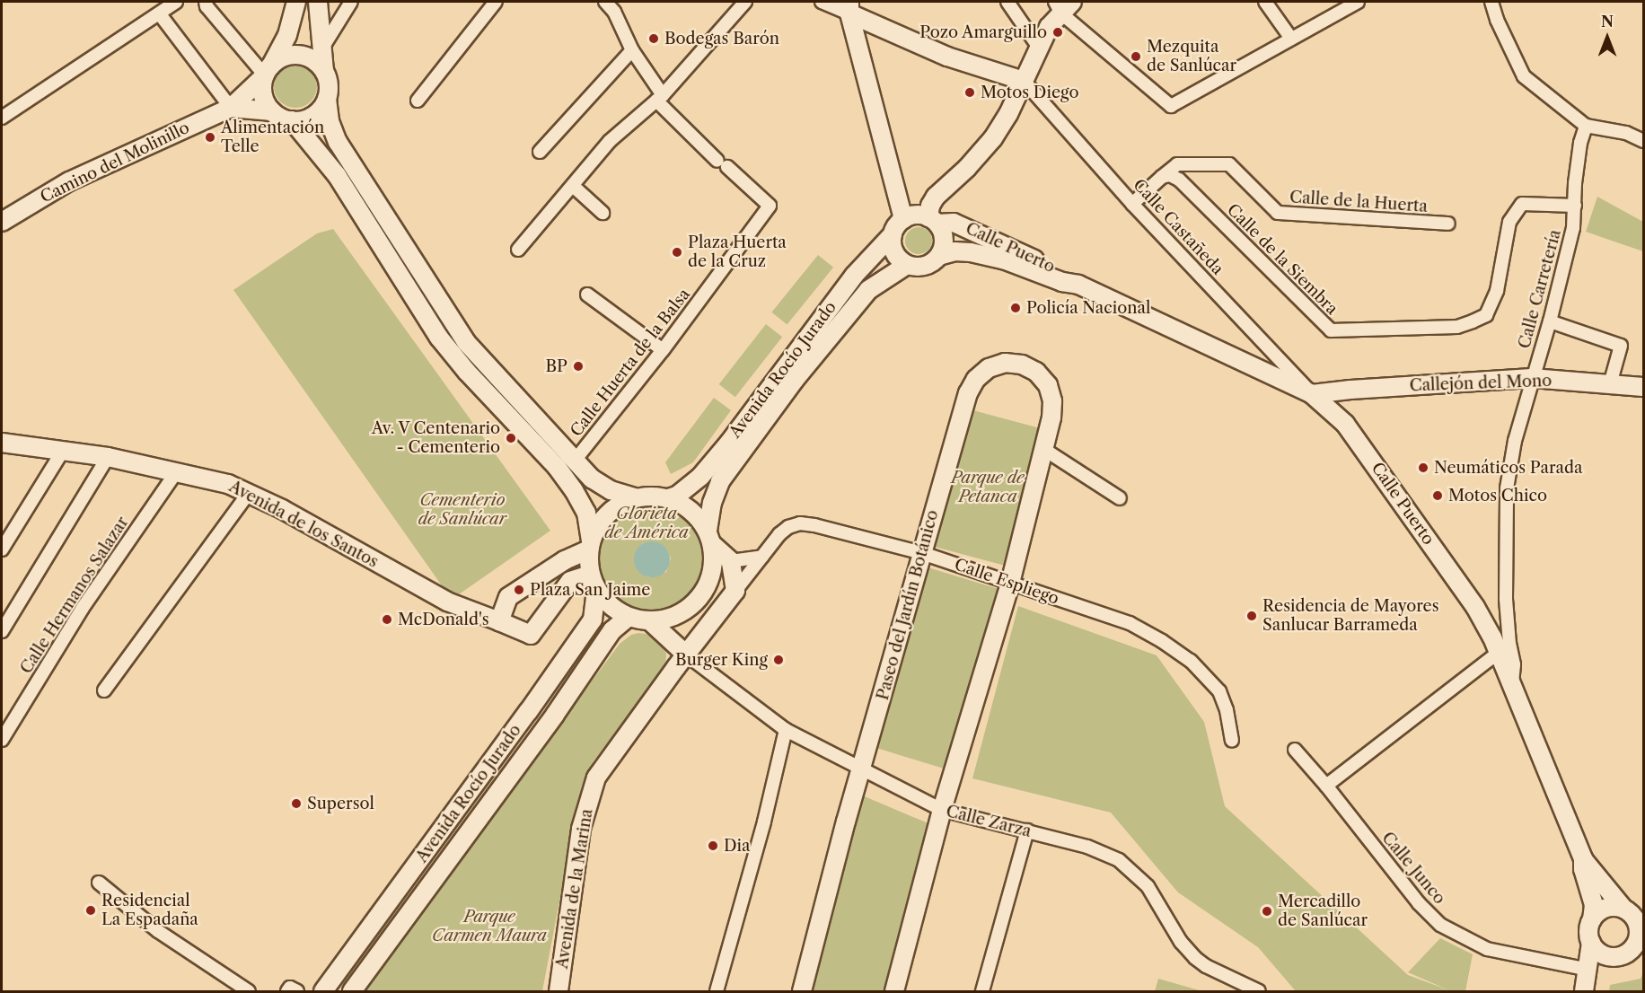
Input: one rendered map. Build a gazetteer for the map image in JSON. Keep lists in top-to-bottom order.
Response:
{
  "streets": {
    "street": [
      "Camino del Molinillo",
      "Calle de la Huerta",
      "Calle Castañeda",
      "Calle Puerto",
      "Calle de la Siembra",
      "Calle Carretería",
      "Calle Huerta de la Balsa",
      "Avenida Rocío Jurado",
      "Callejón del Mono",
      "Avenida de los Santos",
      "Calle Espliego",
      "Calle Hermanos Salazar",
      "Paseo del Jardín Botánico",
      "Calle Zarza",
      "Calle Junco",
      "Avenida de la Marina"
    ]
  },
  "crossings": [
    ["Calle de la Huerta", "Calle de la Siembra"],
    ["Calle Castañeda", "Calle Puerto"],
    ["Calle Castañeda", "Callejón del Mono"],
    ["Calle Puerto", "Calle Carretería"],
    ["Calle Puerto", "Avenida Rocío Jurado"],
    ["Calle Puerto", "Callejón del Mono"],
    ["Calle de la Siembra", "Calle Carretería"],
    ["Calle Carretería", "Callejón del Mono"],
    ["Avenida Rocío Jurado", "Calle Zarza"],
    ["Avenida de los Santos", "Calle Hermanos Salazar"],
    ["Calle Espliego", "Paseo del Jardín Botánico"],
    ["Calle Espliego", "Calle Zarza"],
    ["Calle Espliego", "Avenida de la Marina"],
    ["Paseo del Jardín Botánico", "Calle Zarza"],
    ["Calle Zarza", "Avenida de la Marina"]
  ],
  "parks": [
    "Parque de Petanca",
    "Cementerio de Sanlúcar",
    "Glorieta de América",
    "Parque Carmen Maura"
  ],
  "places": [
    "Pozo Amarguillo",
    "Bodegas Barón",
    "Mezquita de Sanlúcar",
    "Motos Diego",
    "Alimentación Telle",
    "Plaza Huerta de la Cruz",
    "Policía Nacional",
    "BP",
    "Av. V Centenario - Cementerio",
    "Neumáticos Parada",
    "Motos Chico",
    "Plaza San Jaime",
    "Residencia de Mayores Sanlucar Barrameda",
    "McDonald's",
    "Burger King",
    "Supersol",
    "Dia",
    "Residencial La Espadaña",
    "Mercadillo de Sanlúcar"
  ],
  "north": "top"
}
